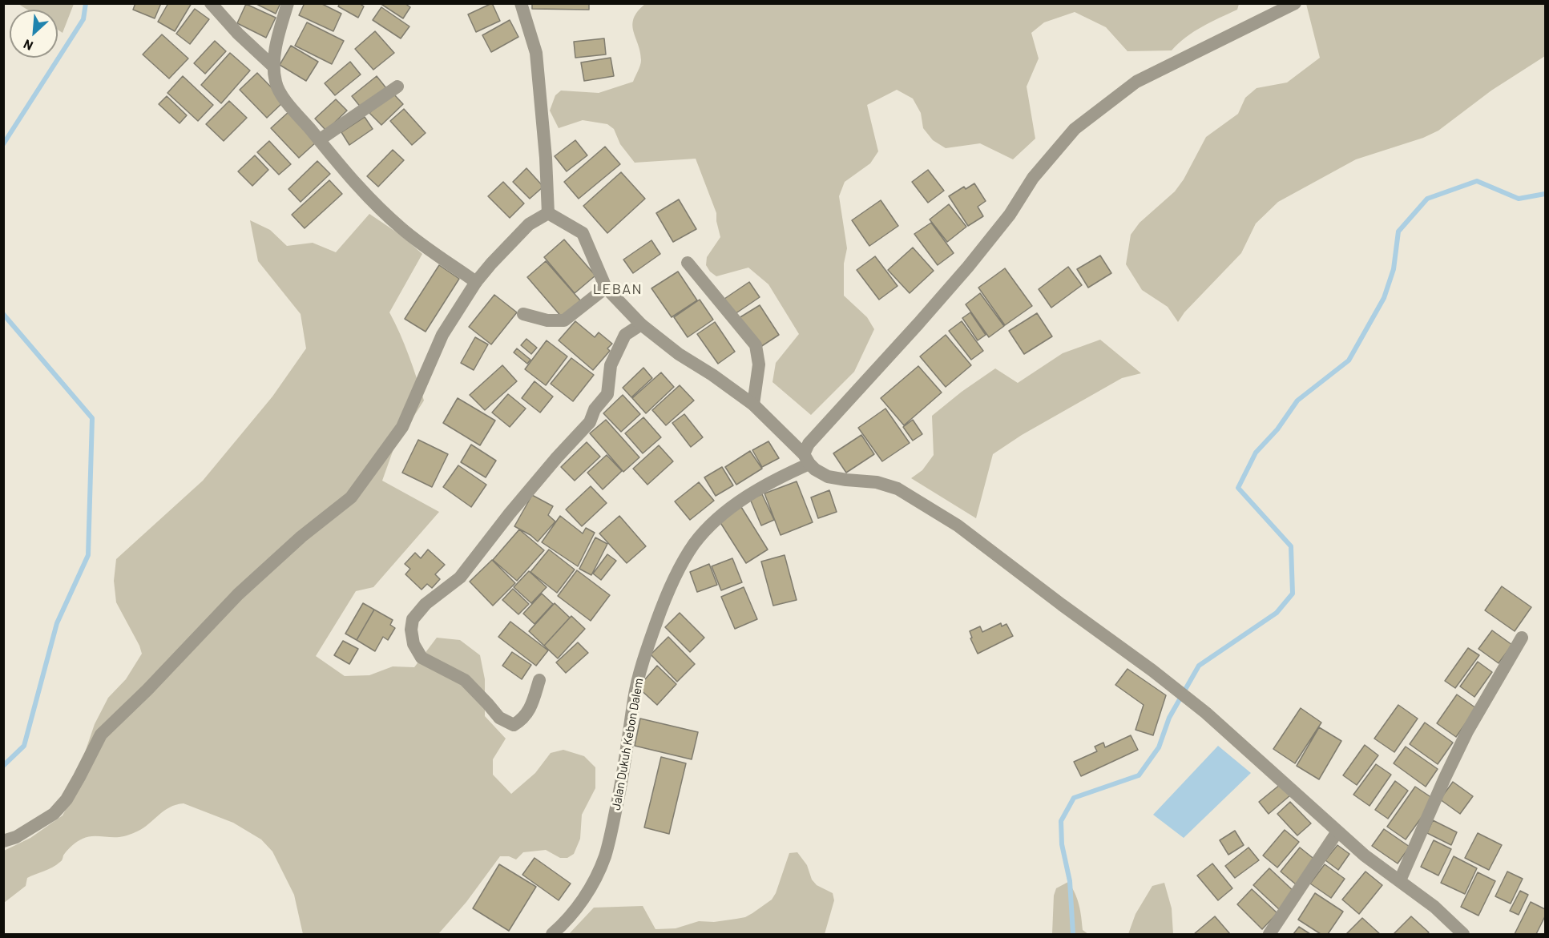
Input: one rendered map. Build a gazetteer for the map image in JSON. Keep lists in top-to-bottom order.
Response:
{
  "streets": {
    "street": ["Jalan Dukuh Kebon Dalem"]
  },
  "districts": ["LEBAN"],
  "north": "bottom left"
}
